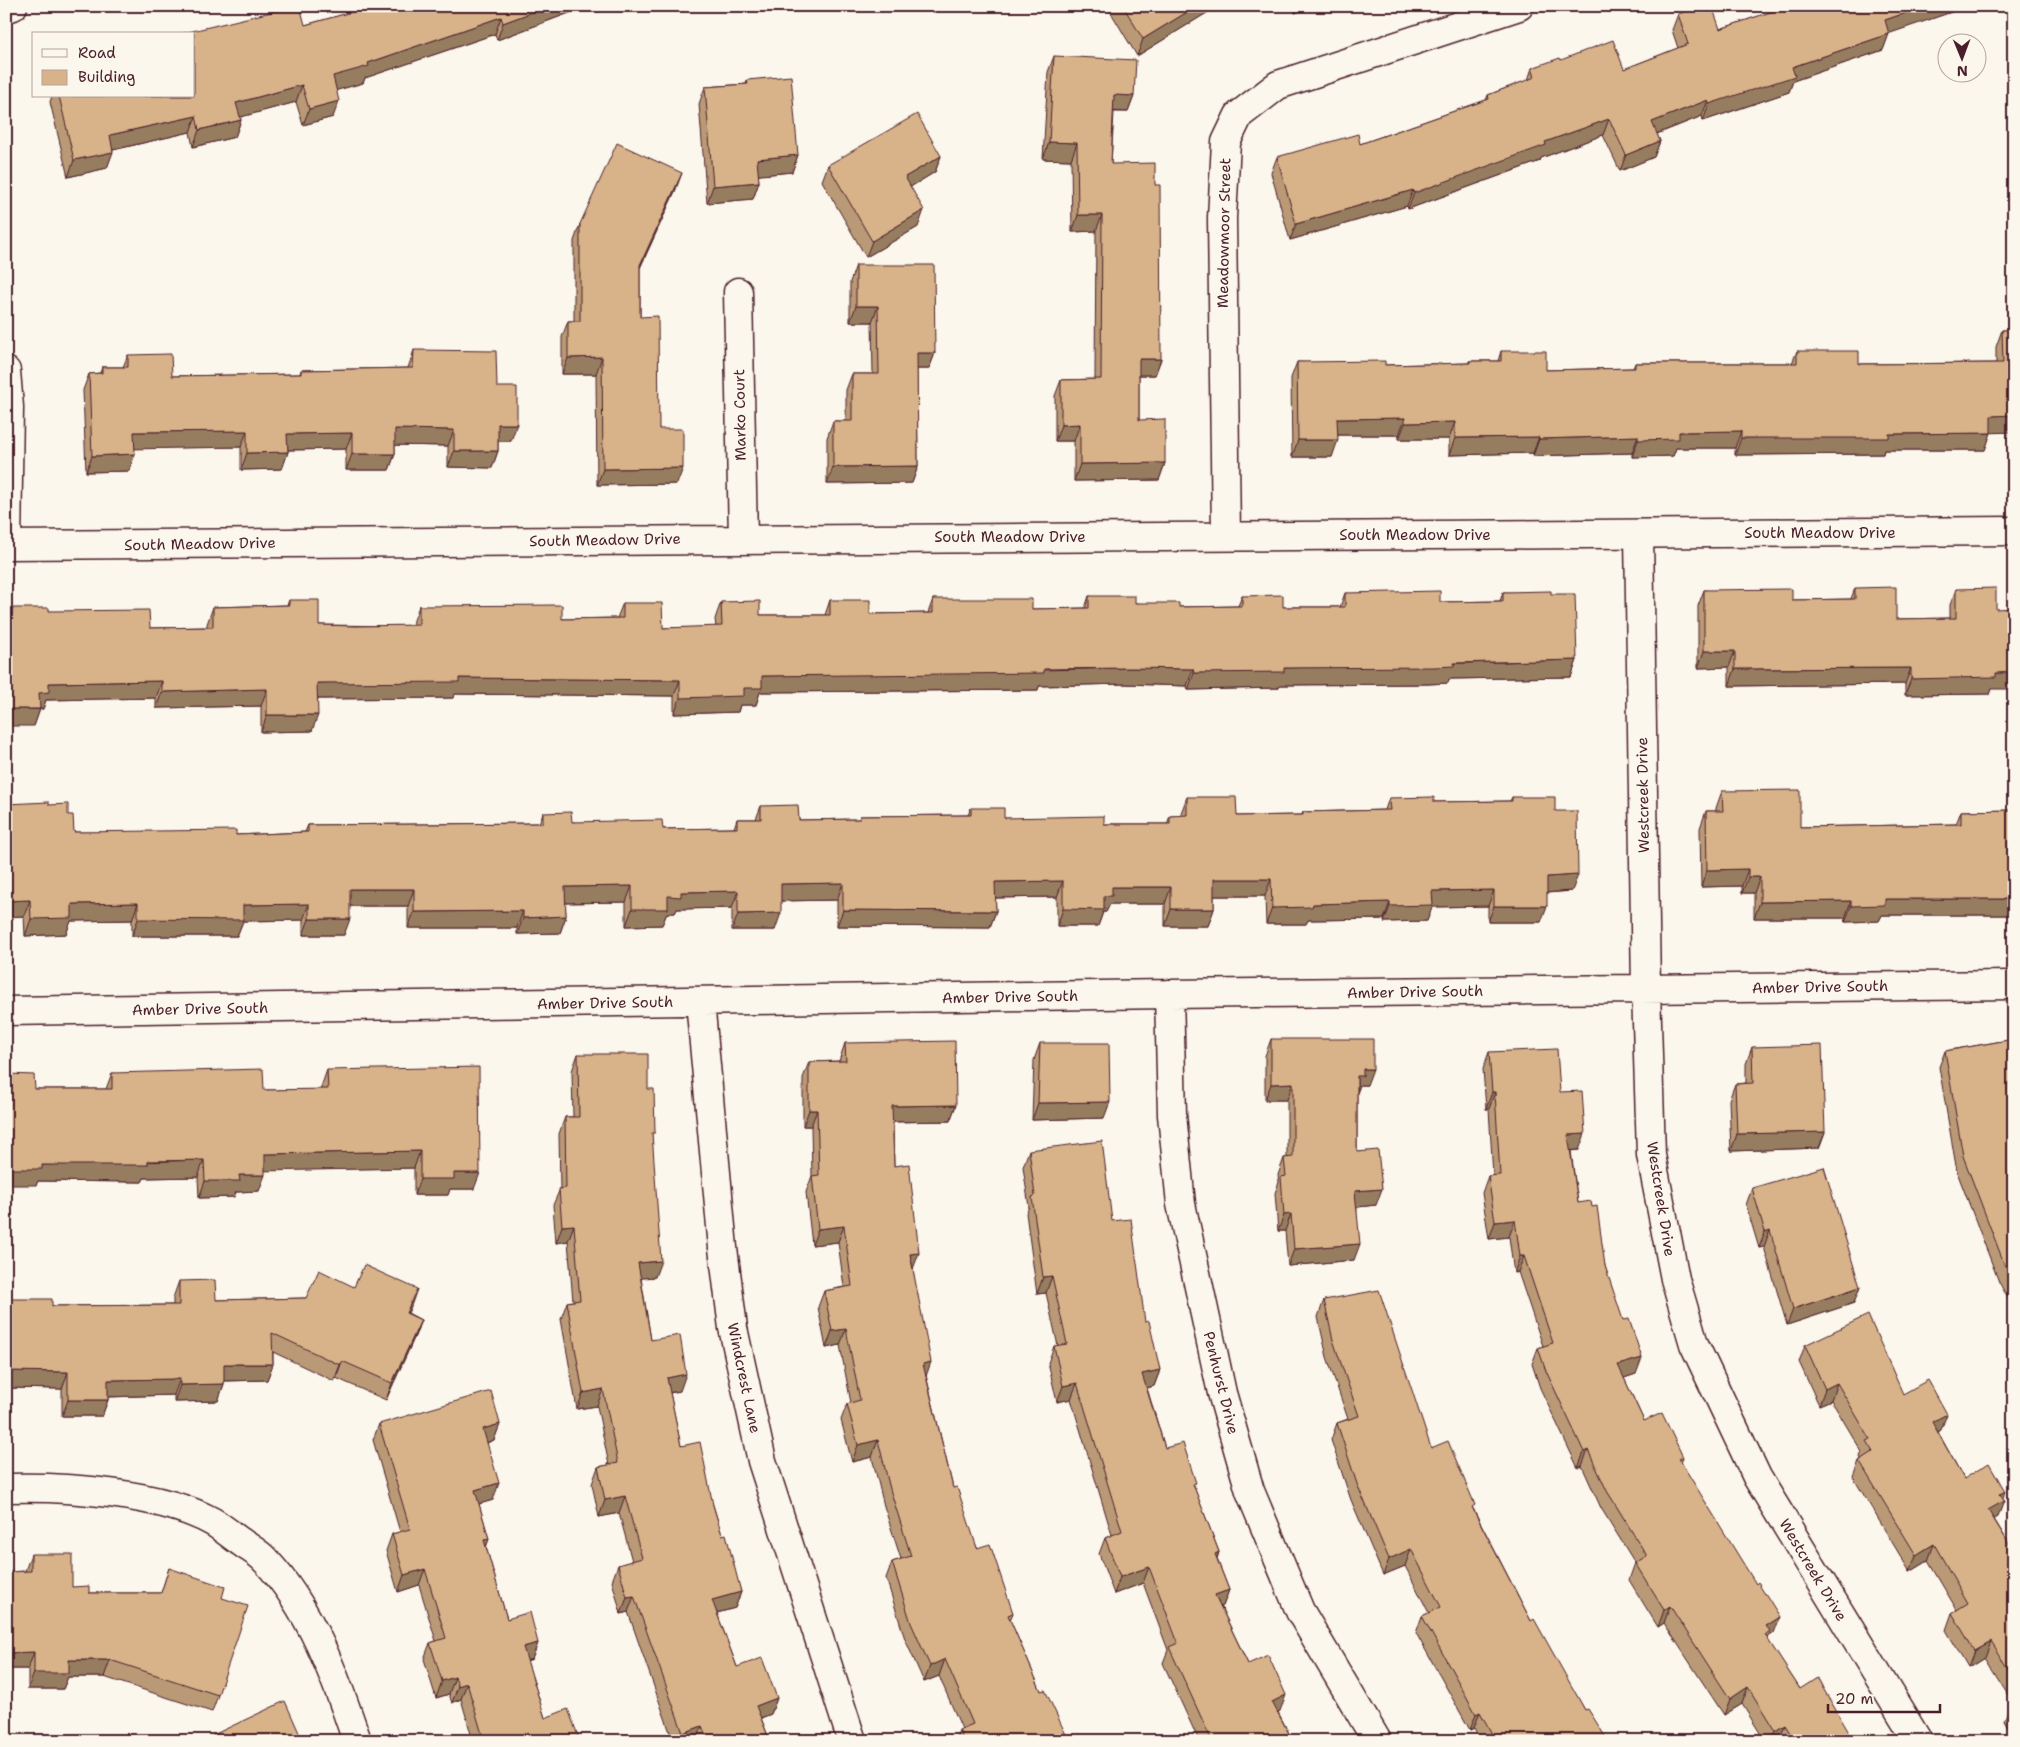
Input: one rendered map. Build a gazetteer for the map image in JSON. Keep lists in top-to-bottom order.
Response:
{
  "streets": {
    "street": [
      "Meadowmoor Street",
      "Marko Court",
      "South Meadow Drive",
      "Westcreek Drive",
      "Amber Drive South",
      "Windcrest Lane",
      "Penhurst Drive"
    ]
  },
  "crossings": [
    ["Meadowmoor Street", "South Meadow Drive"],
    ["Marko Court", "South Meadow Drive"],
    ["South Meadow Drive", "Westcreek Drive"],
    ["Westcreek Drive", "Amber Drive South"],
    ["Amber Drive South", "Windcrest Lane"],
    ["Amber Drive South", "Penhurst Drive"]
  ],
  "legend": ["Road", "Building"],
  "scale_bar": "20 m",
  "north": "bottom"
}
